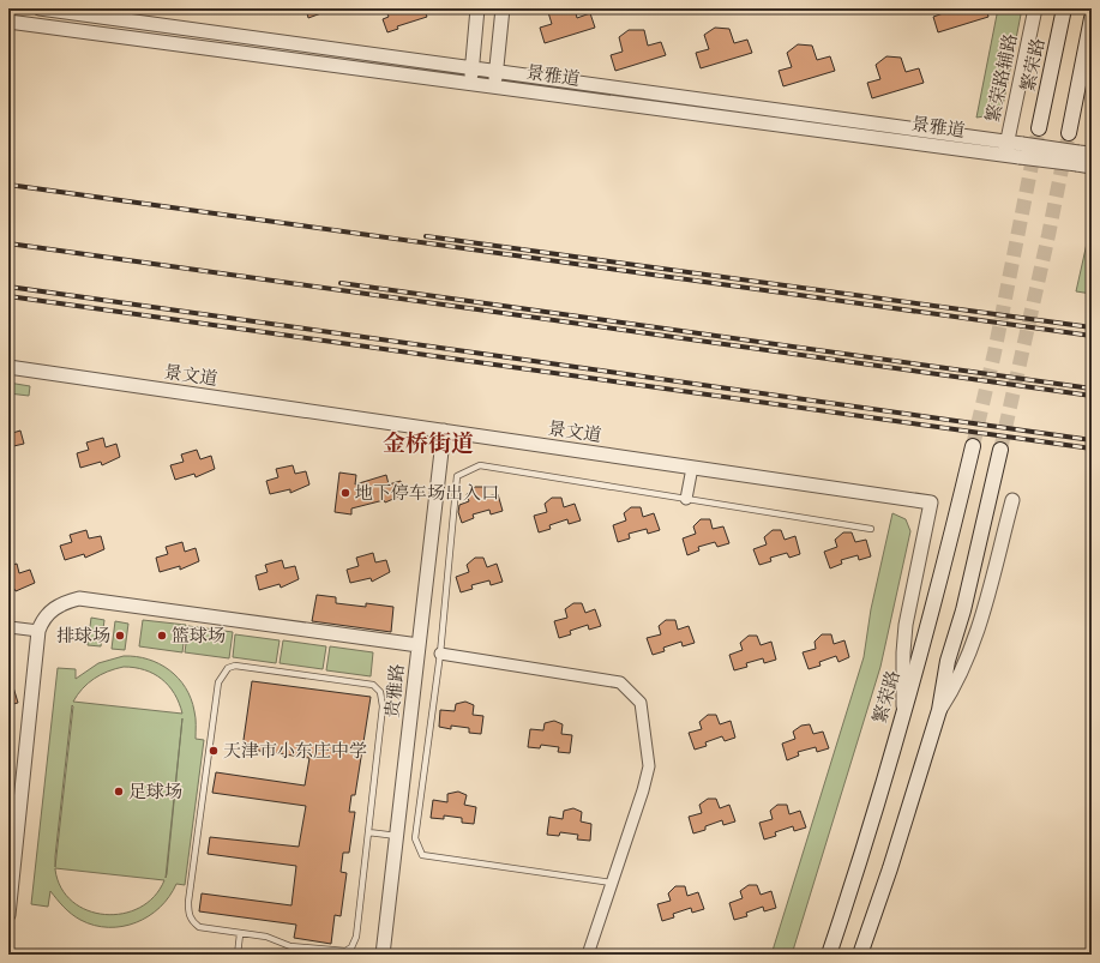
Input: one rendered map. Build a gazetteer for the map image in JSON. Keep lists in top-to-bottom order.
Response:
{
  "streets": {
    "main road": ["繁荣路"],
    "street": [
      "景雅道",
      "繁荣路辅路",
      "景文道",
      "贵雅路"
    ]
  },
  "crossings": [
    ["繁荣路", "景文道"],
    ["景雅道", "繁荣路辅路"],
    ["景文道", "贵雅路"]
  ],
  "districts": ["金桥街道"],
  "places": [
    "地下停车场出入口",
    "排球场",
    "篮球场",
    "天津市小东庄中学",
    "足球场"
  ]
}
